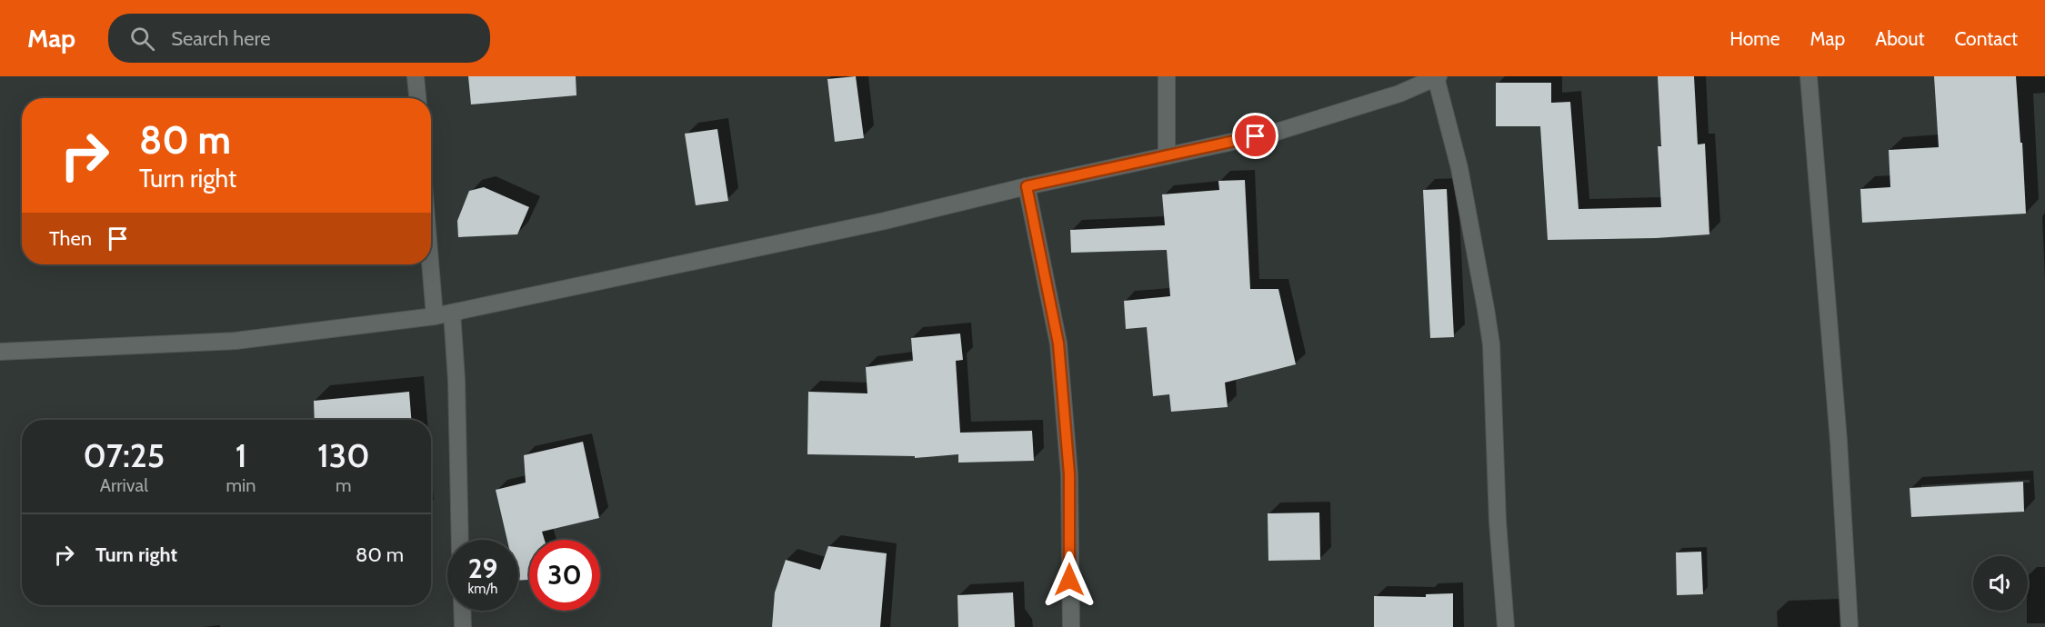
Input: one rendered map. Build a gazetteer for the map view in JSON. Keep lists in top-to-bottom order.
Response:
{
  "page": {
    "header": "Map",
    "search": "Search here",
    "nav": [
      "Home",
      "Map",
      "About",
      "Contact"
    ],
    "turn": ["80 m", "Turn right"],
    "then": "Then",
    "eta": [
      "07:25",
      "Arrival",
      "1",
      "min",
      "130",
      "m"
    ],
    "list": [
      {
        "name": "Turn right",
        "value": "80 m"
      }
    ],
    "speed": "29 km/h",
    "limit": "30"
  }
}
